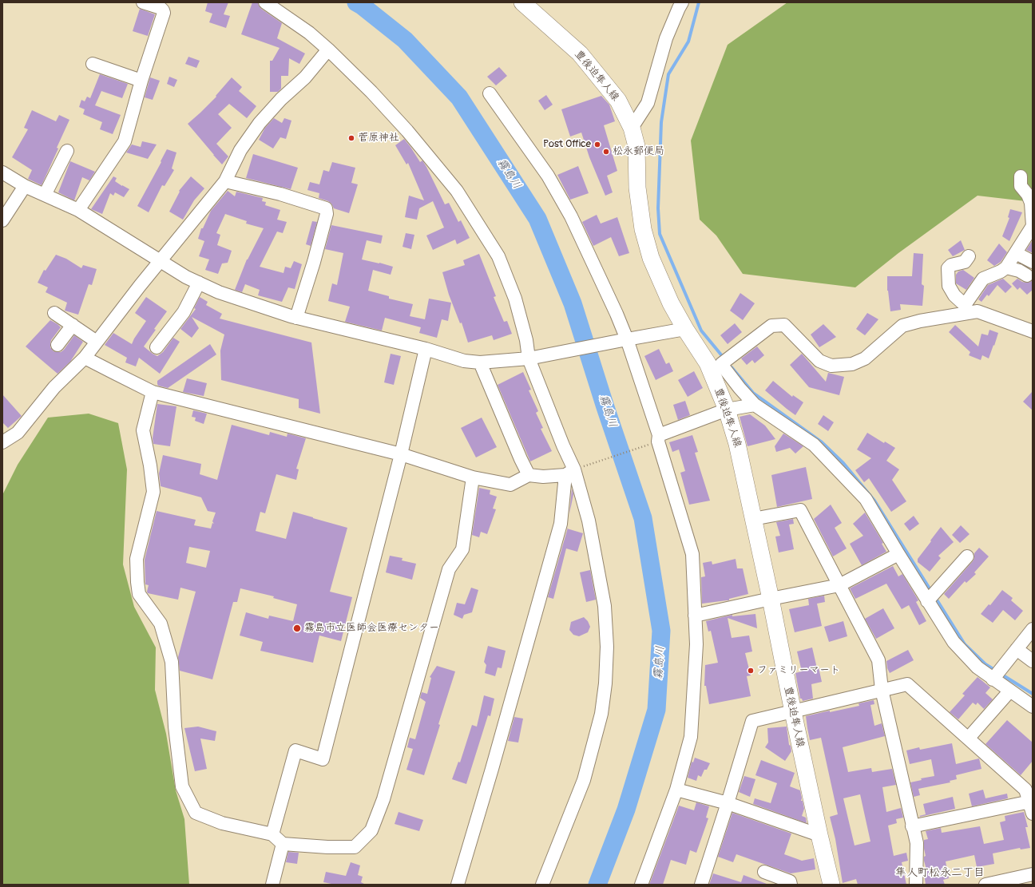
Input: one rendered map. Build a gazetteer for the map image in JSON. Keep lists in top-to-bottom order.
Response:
{
  "streets": {
    "main road": ["豊後迫隼人線"]
  },
  "districts": ["隼人町松永二丁目"],
  "water": ["霧島川"],
  "places": [
    "菅原神社",
    "Post Office",
    "松永郵便局",
    "霧島市立医師会医療センター",
    "ファミリーマート"
  ]
}
